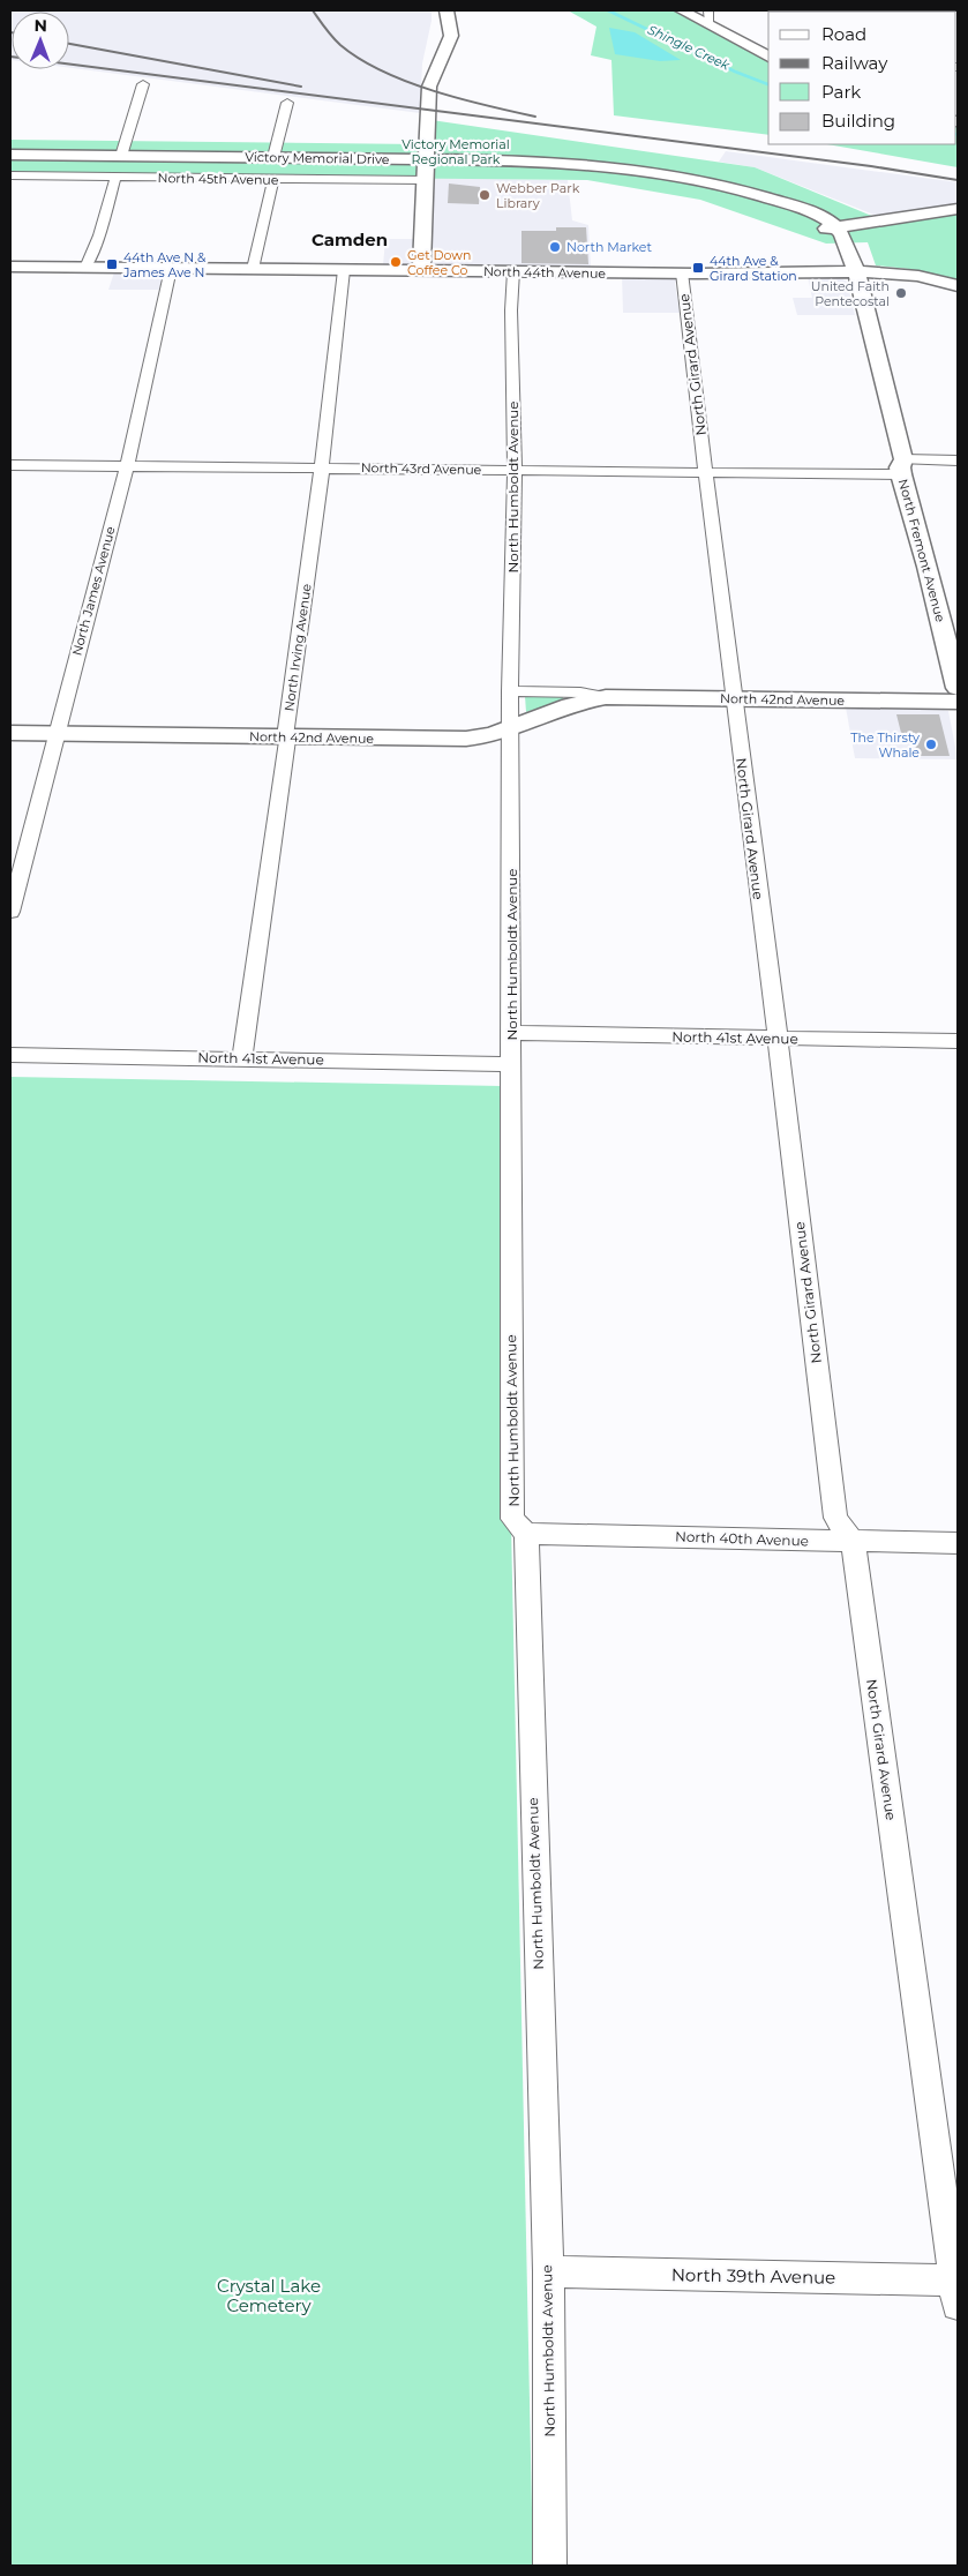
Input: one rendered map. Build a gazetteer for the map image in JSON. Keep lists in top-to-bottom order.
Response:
{
  "streets": {
    "street": [
      "Victory Memorial Drive",
      "North 45th Avenue",
      "North 44th Avenue",
      "North Girard Avenue",
      "North 43rd Avenue",
      "North Humboldt Avenue",
      "North Fremont Avenue",
      "North James Avenue",
      "North Irving Avenue",
      "North 42nd Avenue",
      "North 41st Avenue",
      "North 40th Avenue",
      "North 39th Avenue"
    ]
  },
  "crossings": [
    ["Victory Memorial Drive", "North Fremont Avenue"],
    ["North 44th Avenue", "North Girard Avenue"],
    ["North 44th Avenue", "North Humboldt Avenue"],
    ["North 44th Avenue", "North Fremont Avenue"],
    ["North 44th Avenue", "North James Avenue"],
    ["North 44th Avenue", "North Irving Avenue"],
    ["North Girard Avenue", "North 43rd Avenue"],
    ["North Girard Avenue", "North 42nd Avenue"],
    ["North Girard Avenue", "North 41st Avenue"],
    ["North Girard Avenue", "North 40th Avenue"],
    ["North Girard Avenue", "North 39th Avenue"],
    ["North 43rd Avenue", "North Humboldt Avenue"],
    ["North 43rd Avenue", "North Fremont Avenue"],
    ["North 43rd Avenue", "North James Avenue"],
    ["North 43rd Avenue", "North Irving Avenue"],
    ["North Humboldt Avenue", "North 42nd Avenue"],
    ["North Humboldt Avenue", "North 41st Avenue"],
    ["North Humboldt Avenue", "North 40th Avenue"],
    ["North Humboldt Avenue", "North 39th Avenue"],
    ["North James Avenue", "North 42nd Avenue"],
    ["North Irving Avenue", "North 42nd Avenue"],
    ["North Irving Avenue", "North 41st Avenue"]
  ],
  "districts": ["Camden"],
  "water": ["Shingle Creek"],
  "parks": ["Victory Memorial Regional Park", "Crystal Lake Cemetery"],
  "places": {
    "other": [
      "Webber Park Library",
      "North Market",
      "Get Down Coffee Co",
      "United Faith Pentecostal",
      "The Thirsty Whale"
    ],
    "transit": ["44th Ave N & James Ave N", "44th Ave & Girard Station"]
  },
  "legend": [
    "Road",
    "Railway",
    "Park",
    "Building"
  ],
  "north": "top"
}
